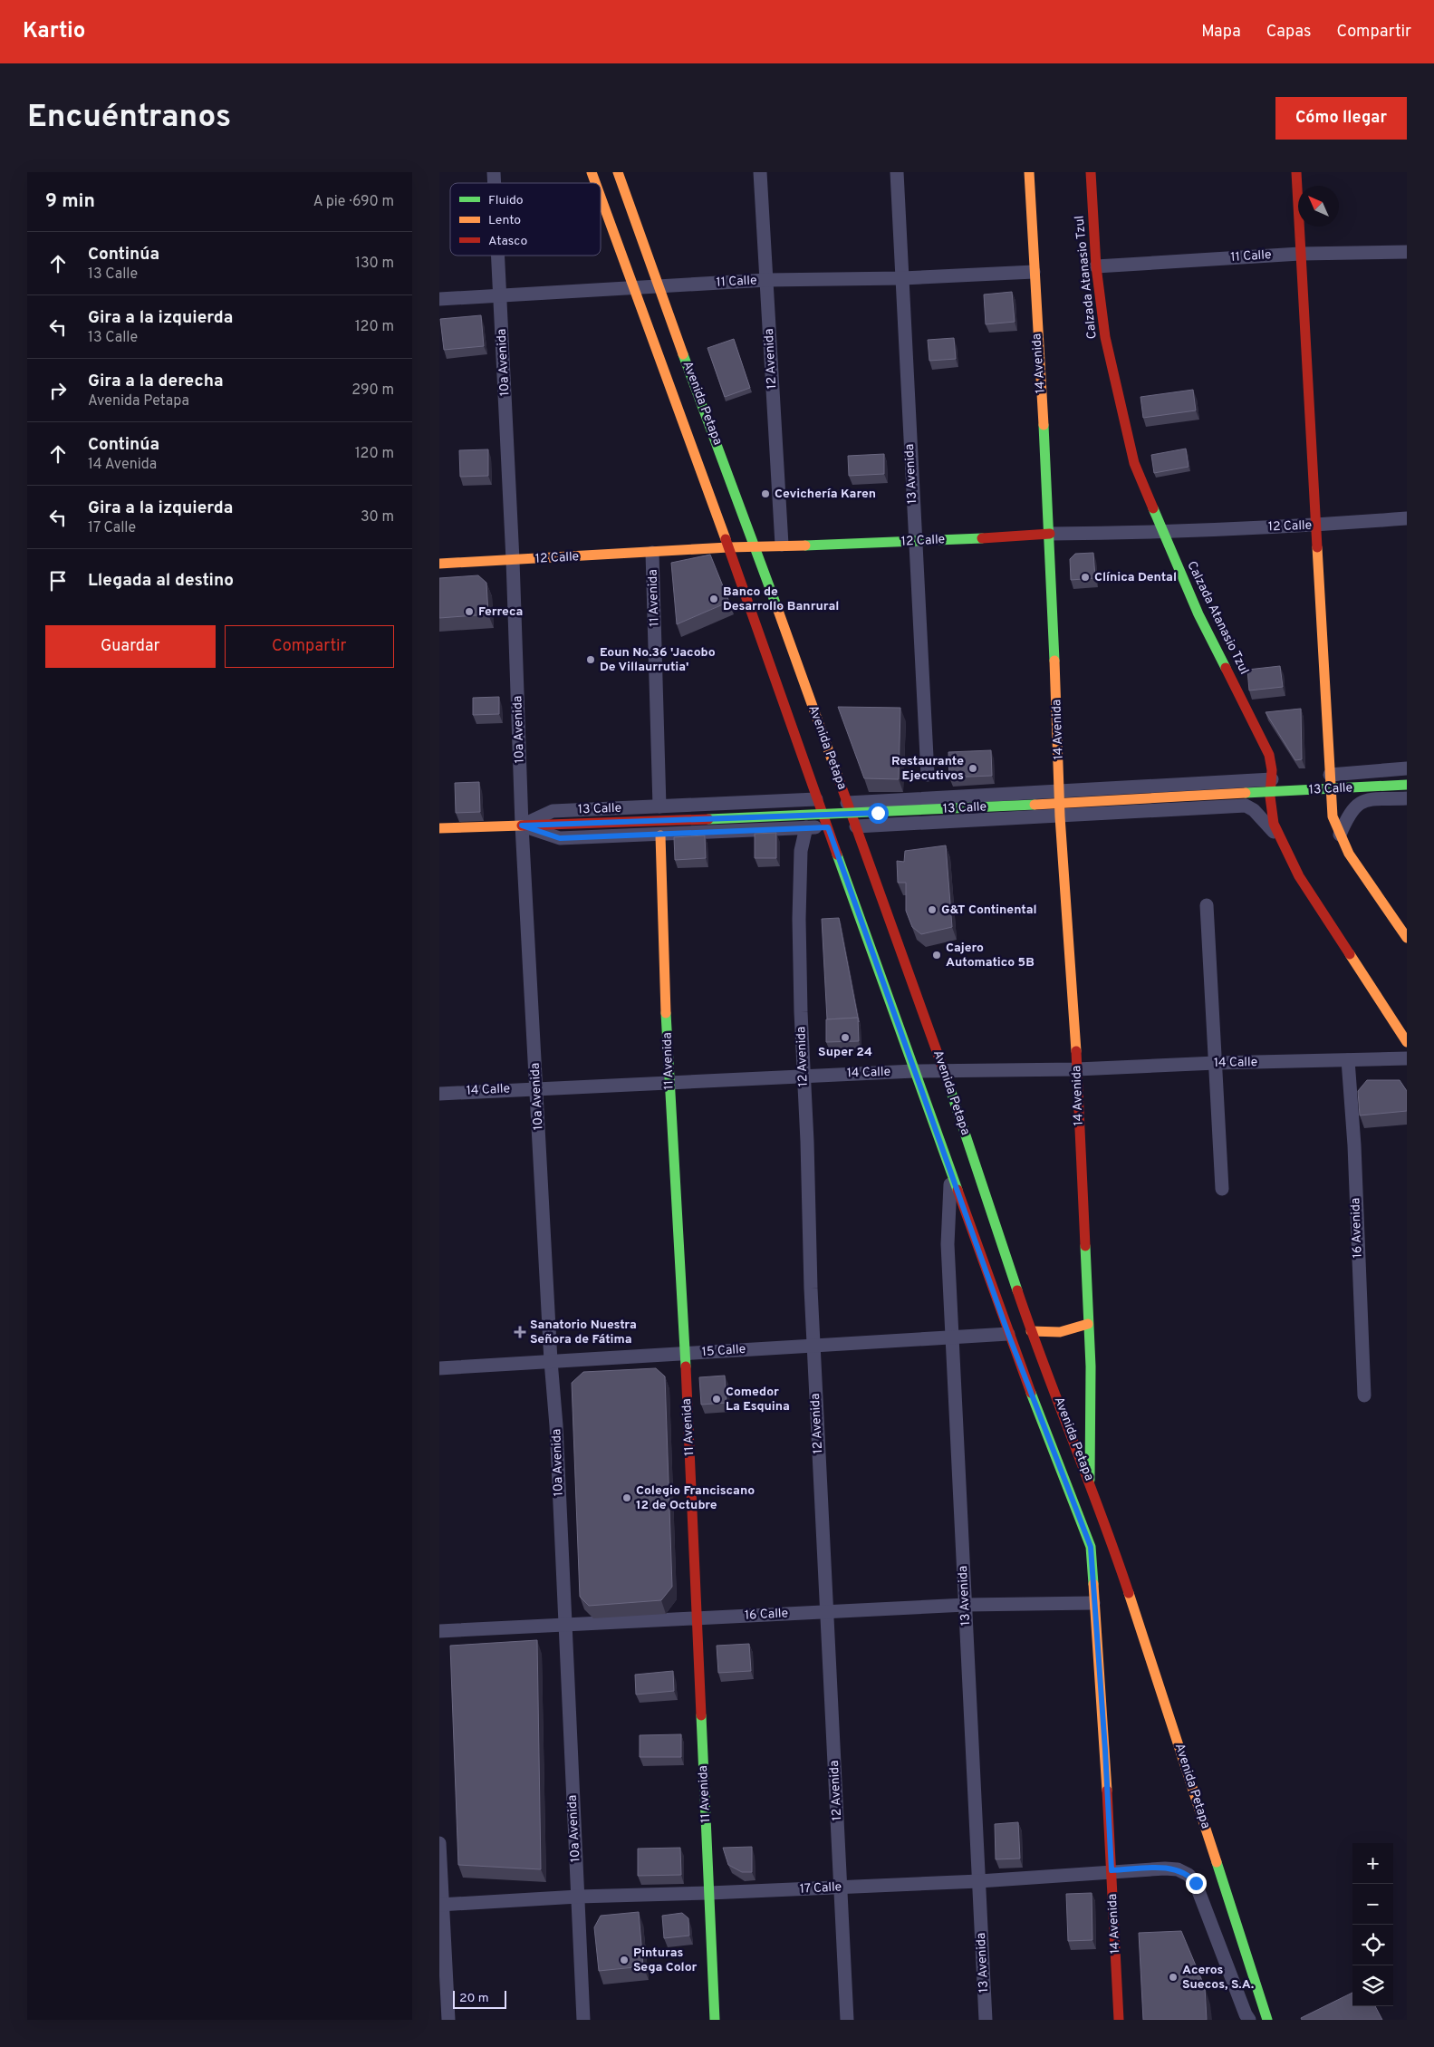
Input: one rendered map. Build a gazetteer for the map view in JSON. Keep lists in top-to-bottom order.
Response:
{
  "streets": {
    "main road": [
      "Calzada Atanasio Tzul",
      "14 Avenida",
      "Avenida Petapa",
      "12 Calle",
      "11 Avenida",
      "13 Calle"
    ],
    "street": [
      "11 Calle",
      "12 Avenida",
      "10a Avenida",
      "13 Avenida",
      "14 Calle",
      "16 Avenida",
      "15 Calle",
      "16 Calle",
      "17 Calle"
    ]
  },
  "crossings": [
    ["11 Calle", "Calzada Atanasio Tzul"],
    ["11 Calle", "12 Avenida"],
    ["11 Calle", "10a Avenida"],
    ["11 Calle", "14 Avenida"],
    ["11 Calle", "Avenida Petapa"],
    ["11 Calle", "13 Avenida"],
    ["Calzada Atanasio Tzul", "12 Calle"],
    ["Calzada Atanasio Tzul", "13 Calle"],
    ["12 Avenida", "12 Calle"],
    ["12 Avenida", "13 Calle"],
    ["12 Avenida", "14 Calle"],
    ["12 Avenida", "15 Calle"],
    ["12 Avenida", "16 Calle"],
    ["12 Avenida", "17 Calle"],
    ["10a Avenida", "12 Calle"],
    ["10a Avenida", "13 Calle"],
    ["10a Avenida", "14 Calle"],
    ["10a Avenida", "15 Calle"],
    ["10a Avenida", "16 Calle"],
    ["10a Avenida", "17 Calle"],
    ["14 Avenida", "Avenida Petapa"],
    ["14 Avenida", "12 Calle"],
    ["14 Avenida", "13 Calle"],
    ["14 Avenida", "14 Calle"],
    ["14 Avenida", "16 Calle"],
    ["14 Avenida", "17 Calle"],
    ["Avenida Petapa", "13 Avenida"],
    ["Avenida Petapa", "12 Calle"],
    ["Avenida Petapa", "13 Calle"],
    ["Avenida Petapa", "14 Calle"],
    ["Avenida Petapa", "15 Calle"],
    ["13 Avenida", "12 Calle"],
    ["13 Avenida", "15 Calle"],
    ["13 Avenida", "16 Calle"],
    ["13 Avenida", "17 Calle"],
    ["12 Calle", "11 Avenida"],
    ["11 Avenida", "13 Calle"],
    ["11 Avenida", "14 Calle"],
    ["11 Avenida", "15 Calle"],
    ["11 Avenida", "16 Calle"],
    ["11 Avenida", "17 Calle"],
    ["14 Calle", "16 Avenida"]
  ],
  "places": {
    "other": [
      "Cevichería Karen",
      "Clínica Dental",
      "Banco de Desarrollo Banrural",
      "Ferreca",
      "Eoun No.36 'Jacobo De Villaurrutia'",
      "Restaurante Ejecutivos",
      "G&T Continental",
      "Cajero Automatico 5B",
      "Super 24",
      "Comedor La Esquina",
      "Colegio Franciscano 12 de Octubre",
      "Pinturas Sega Color",
      "Aceros Suecos, S.A."
    ],
    "health": ["Sanatorio Nuestra Señora de Fátima"]
  },
  "legend": ["Fluido", "Lento", "Atasco"],
  "scale_bar": "20 m",
  "north": "top left",
  "page": {
    "header": "Kartio",
    "nav": ["Mapa", "Capas", "Compartir"],
    "buttons": [
      "Cómo llegar",
      ["Guardar", "Compartir"]
    ],
    "title": "Encuéntranos",
    "heading": ["9 min", "A pie · 690 m"],
    "list": [
      ["Continúa", "13 Calle", "130 m"],
      ["Gira a la izquierda", "13 Calle", "120 m"],
      ["Gira a la derecha", "Avenida Petapa", "290 m"],
      ["Continúa", "14 Avenida", "120 m"],
      ["Gira a la izquierda", "17 Calle", "30 m"],
      "Llegada al destino"
    ],
    "map_buttons": ["+", "−"],
    "scale": "20 m"
  }
}
